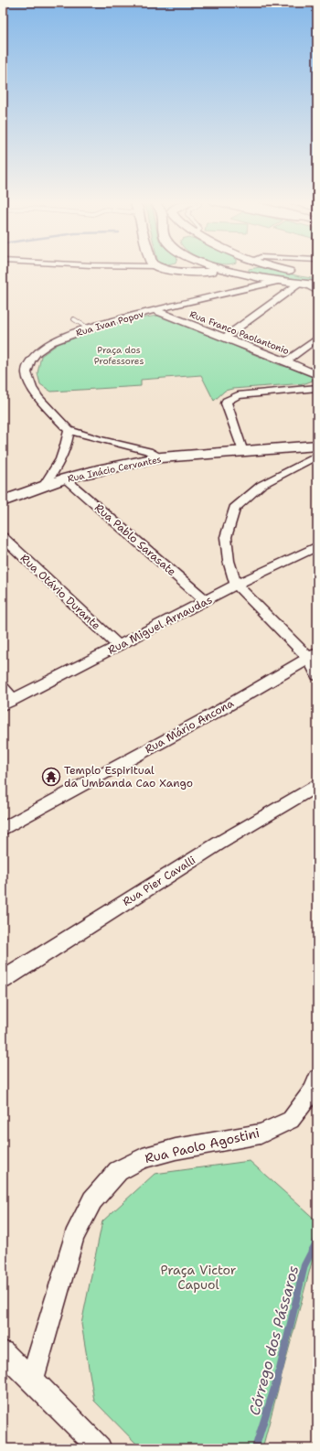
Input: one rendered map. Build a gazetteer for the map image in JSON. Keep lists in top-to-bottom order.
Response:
{
  "streets": {
    "main road": ["Rua Inácio Cervantes"],
    "street": [
      "Rua Ivan Popov",
      "Rua Franco Paolantonio",
      "Rua Pablo Sarasate",
      "Rua Otávio Durante",
      "Rua Miguel Arnaudas",
      "Rua Mário Ancona",
      "Rua Pier Cavalli",
      "Rua Paolo Agostini"
    ]
  },
  "crossings": [
    ["Rua Ivan Popov", "Rua Franco Paolantonio"],
    ["Rua Inácio Cervantes", "Rua Pablo Sarasate"],
    ["Rua Pablo Sarasate", "Rua Miguel Arnaudas"],
    ["Rua Otávio Durante", "Rua Miguel Arnaudas"]
  ],
  "water": ["Córrego dos Pássaros"],
  "parks": ["Praça dos Professores", "Praça Victor Capuol"],
  "places": {
    "temple": ["Templo Espiritual da Umbanda Cao Xango"]
  }
}
